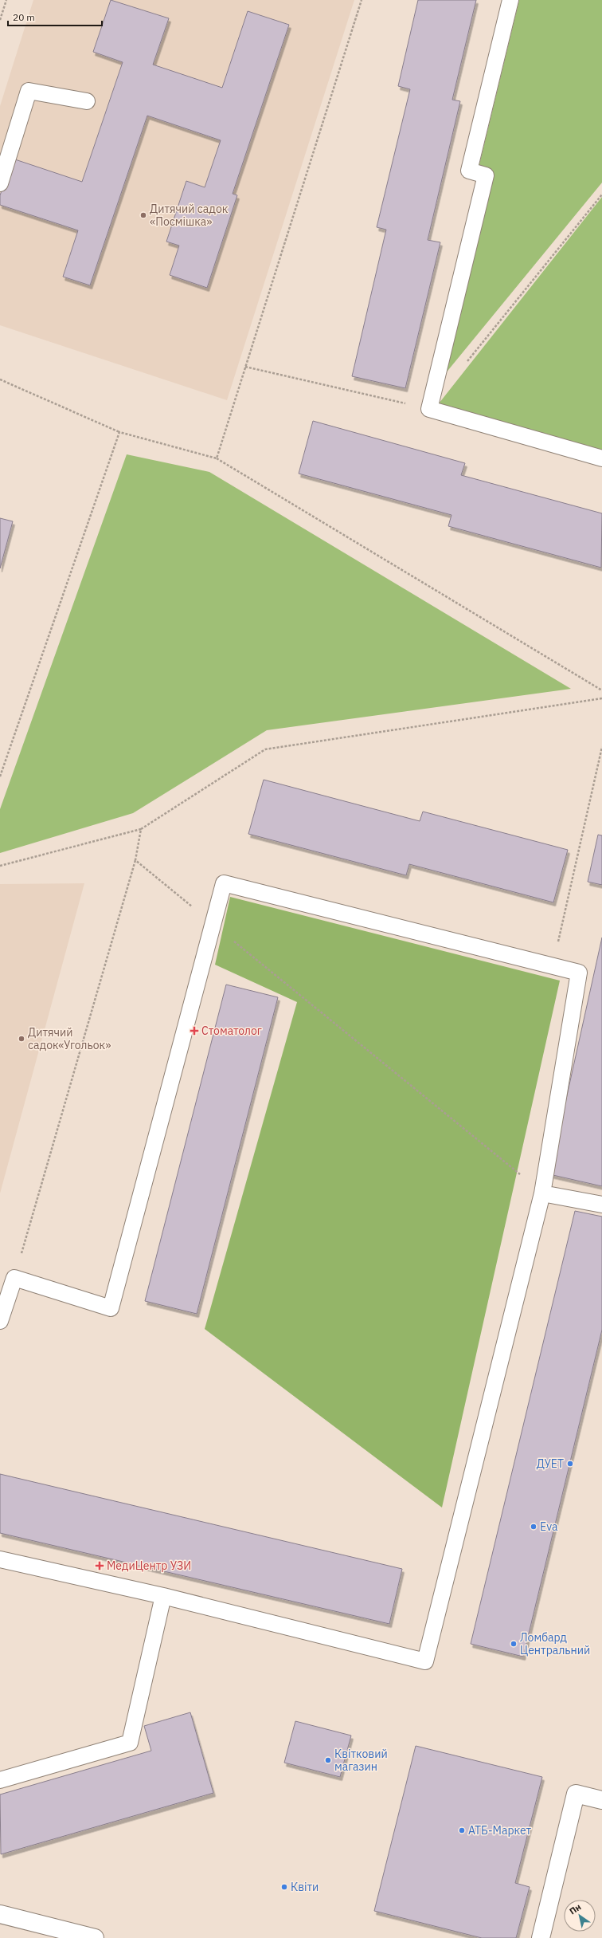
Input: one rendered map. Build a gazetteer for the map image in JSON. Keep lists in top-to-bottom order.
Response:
{
  "places": {
    "other": [
      "Дитячий садок «Посмішка»",
      "Дитячий садок«Угольок»",
      "ДУЕТ",
      "Eva",
      "Ломбард Центральний",
      "Квітковий магазин",
      "АТБ-Маркет",
      "Квіти"
    ],
    "health": ["Стоматолог", "МедиЦентр УЗИ"]
  },
  "scale_bar": "20 m",
  "north": "top left"
}
